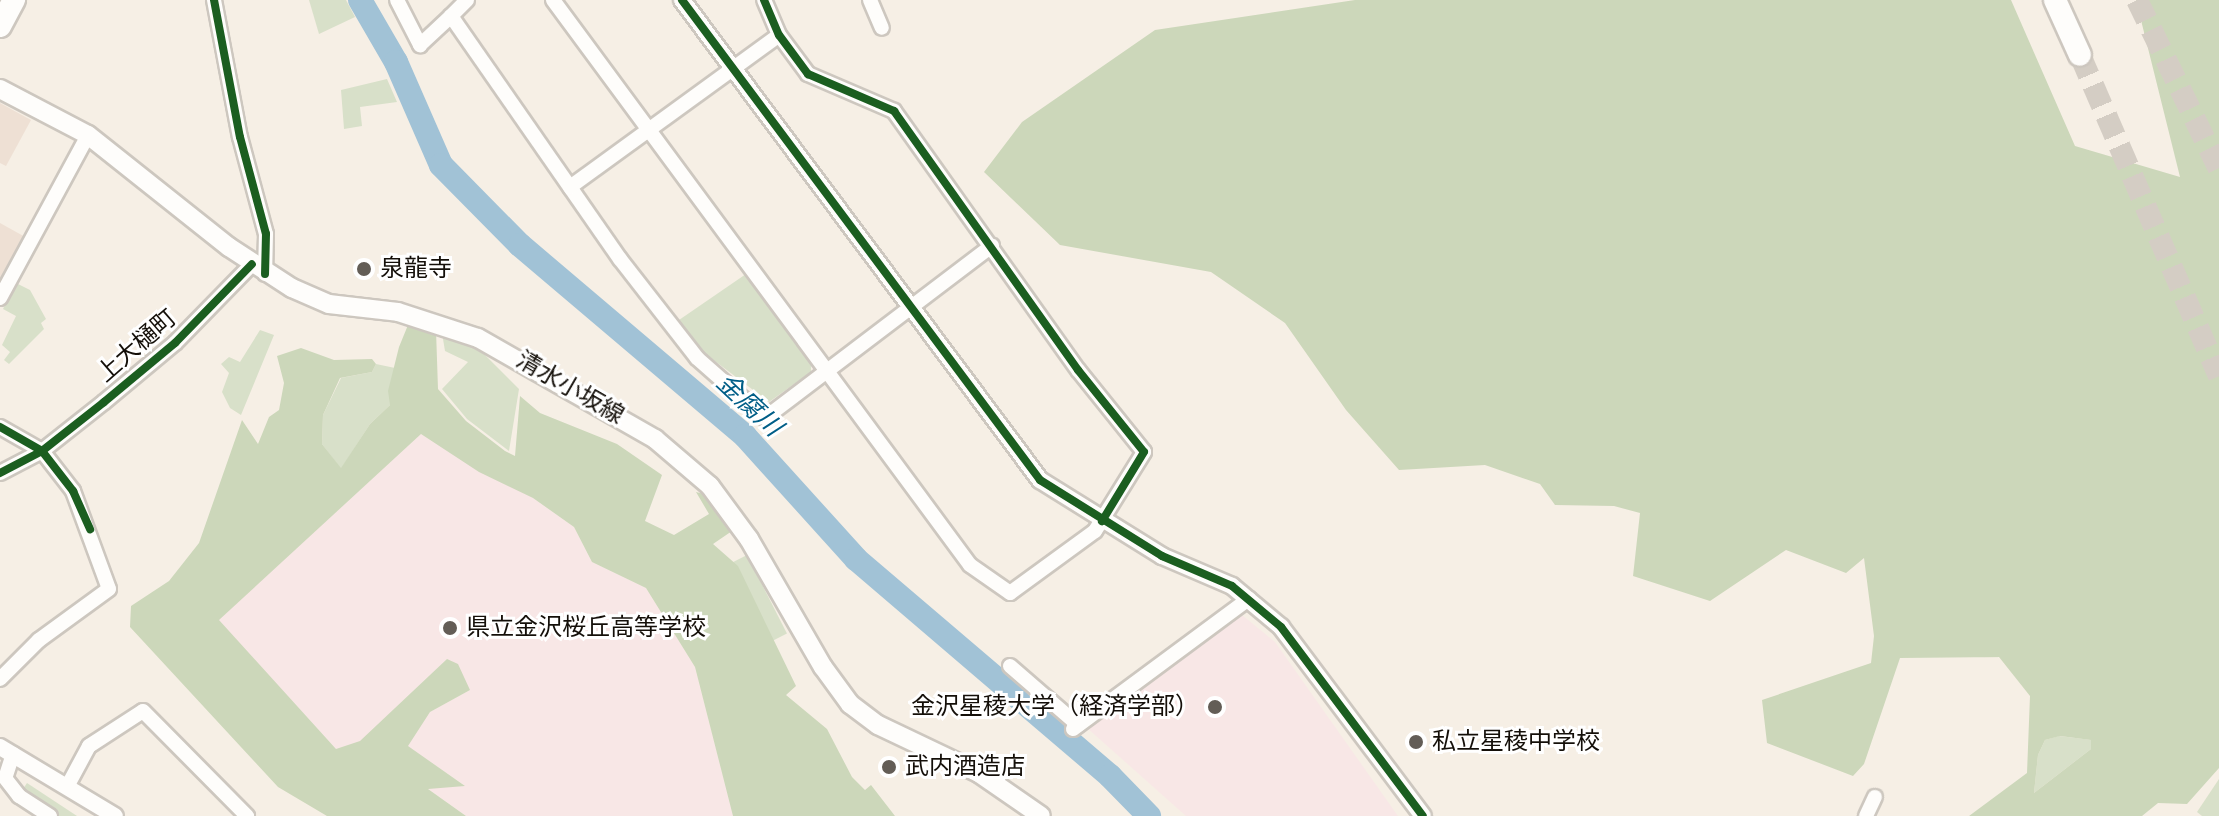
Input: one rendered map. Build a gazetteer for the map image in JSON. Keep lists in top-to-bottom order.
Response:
{
  "streets": {
    "main road": ["清水小坂線"],
    "street": ["上大樋町"]
  },
  "crossings": [
    ["上大樋町", "清水小坂線"]
  ],
  "water": ["金腐川"],
  "places": [
    "泉龍寺",
    "県立金沢桜丘高等学校",
    "金沢星稜大学（経済学部）",
    "私立星稜中学校",
    "武内酒造店"
  ]
}
